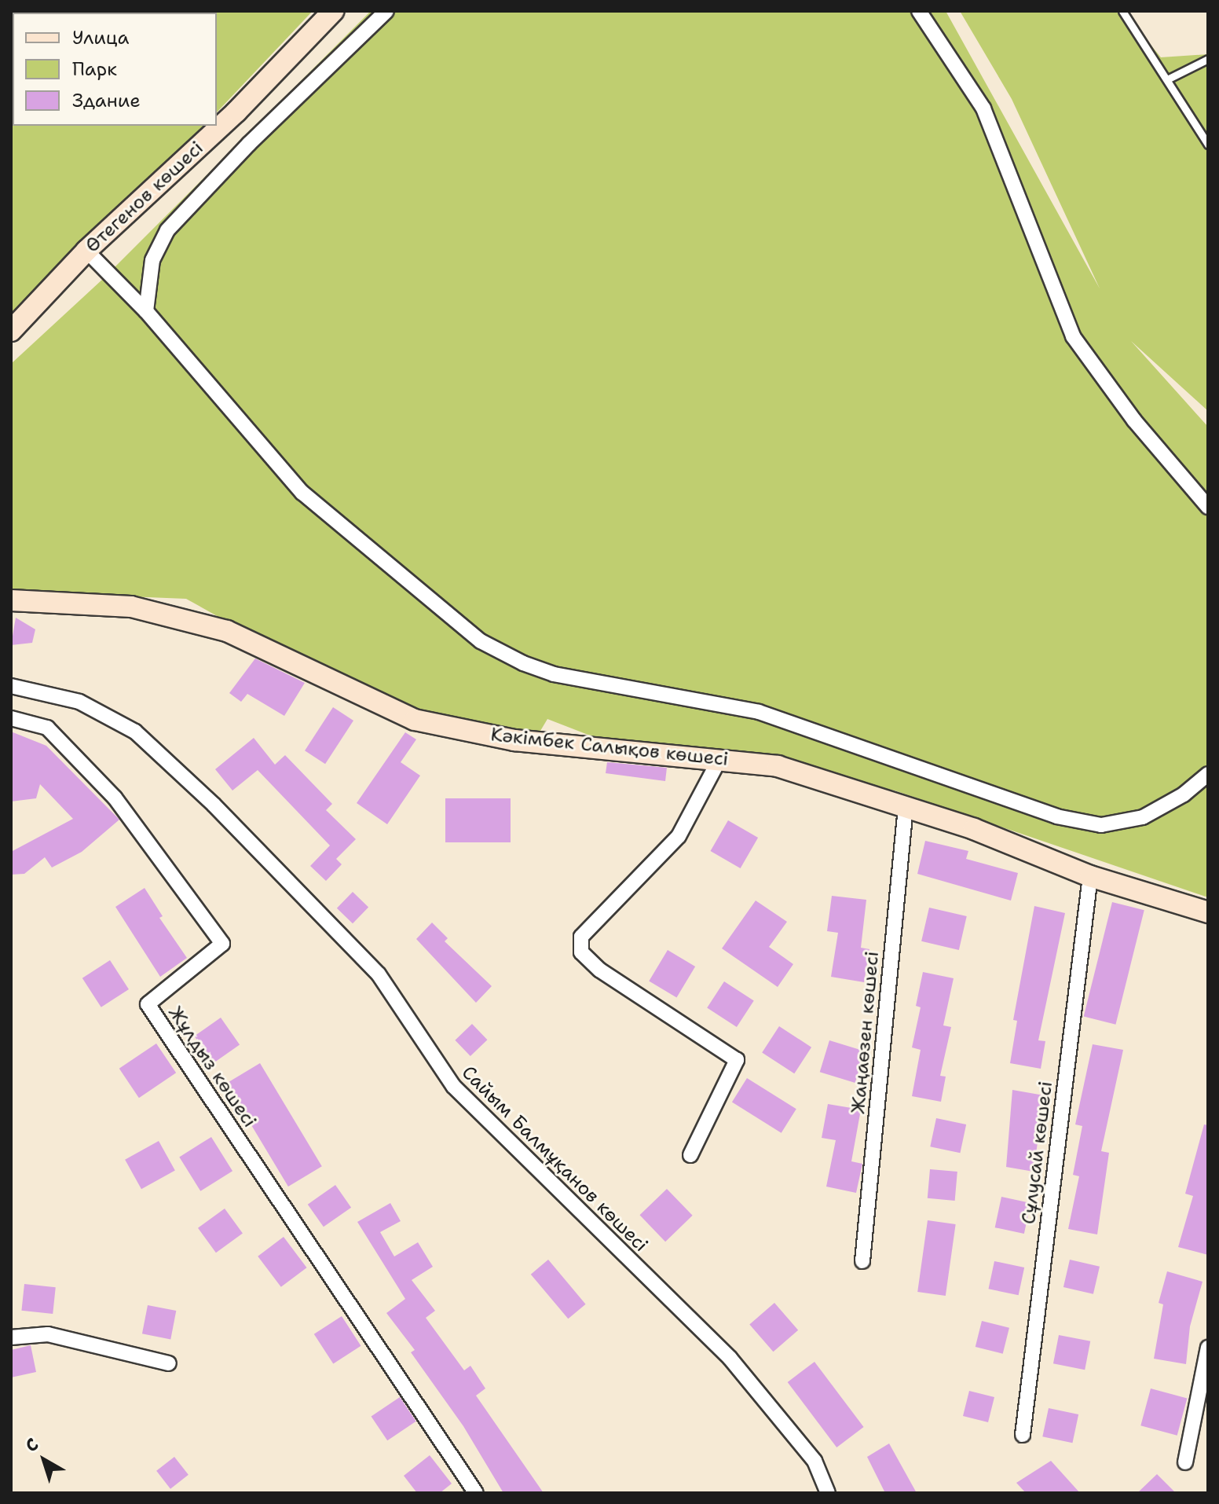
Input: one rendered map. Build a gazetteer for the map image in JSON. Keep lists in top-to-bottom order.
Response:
{
  "streets": {
    "street": [
      "Өтегенов көшесі",
      "Кәкімбек Салықов көшесі",
      "Жаңаөзен көшесі",
      "Жұлдыз көшесі",
      "Сұлусай көшесі",
      "Сайым Балмұқанов көшесі"
    ]
  },
  "crossings": [
    ["Кәкімбек Салықов көшесі", "Жаңаөзен көшесі"],
    ["Кәкімбек Салықов көшесі", "Сұлусай көшесі"]
  ],
  "legend": ["Улица", "Парк", "Здание"],
  "north": "top left"
}
